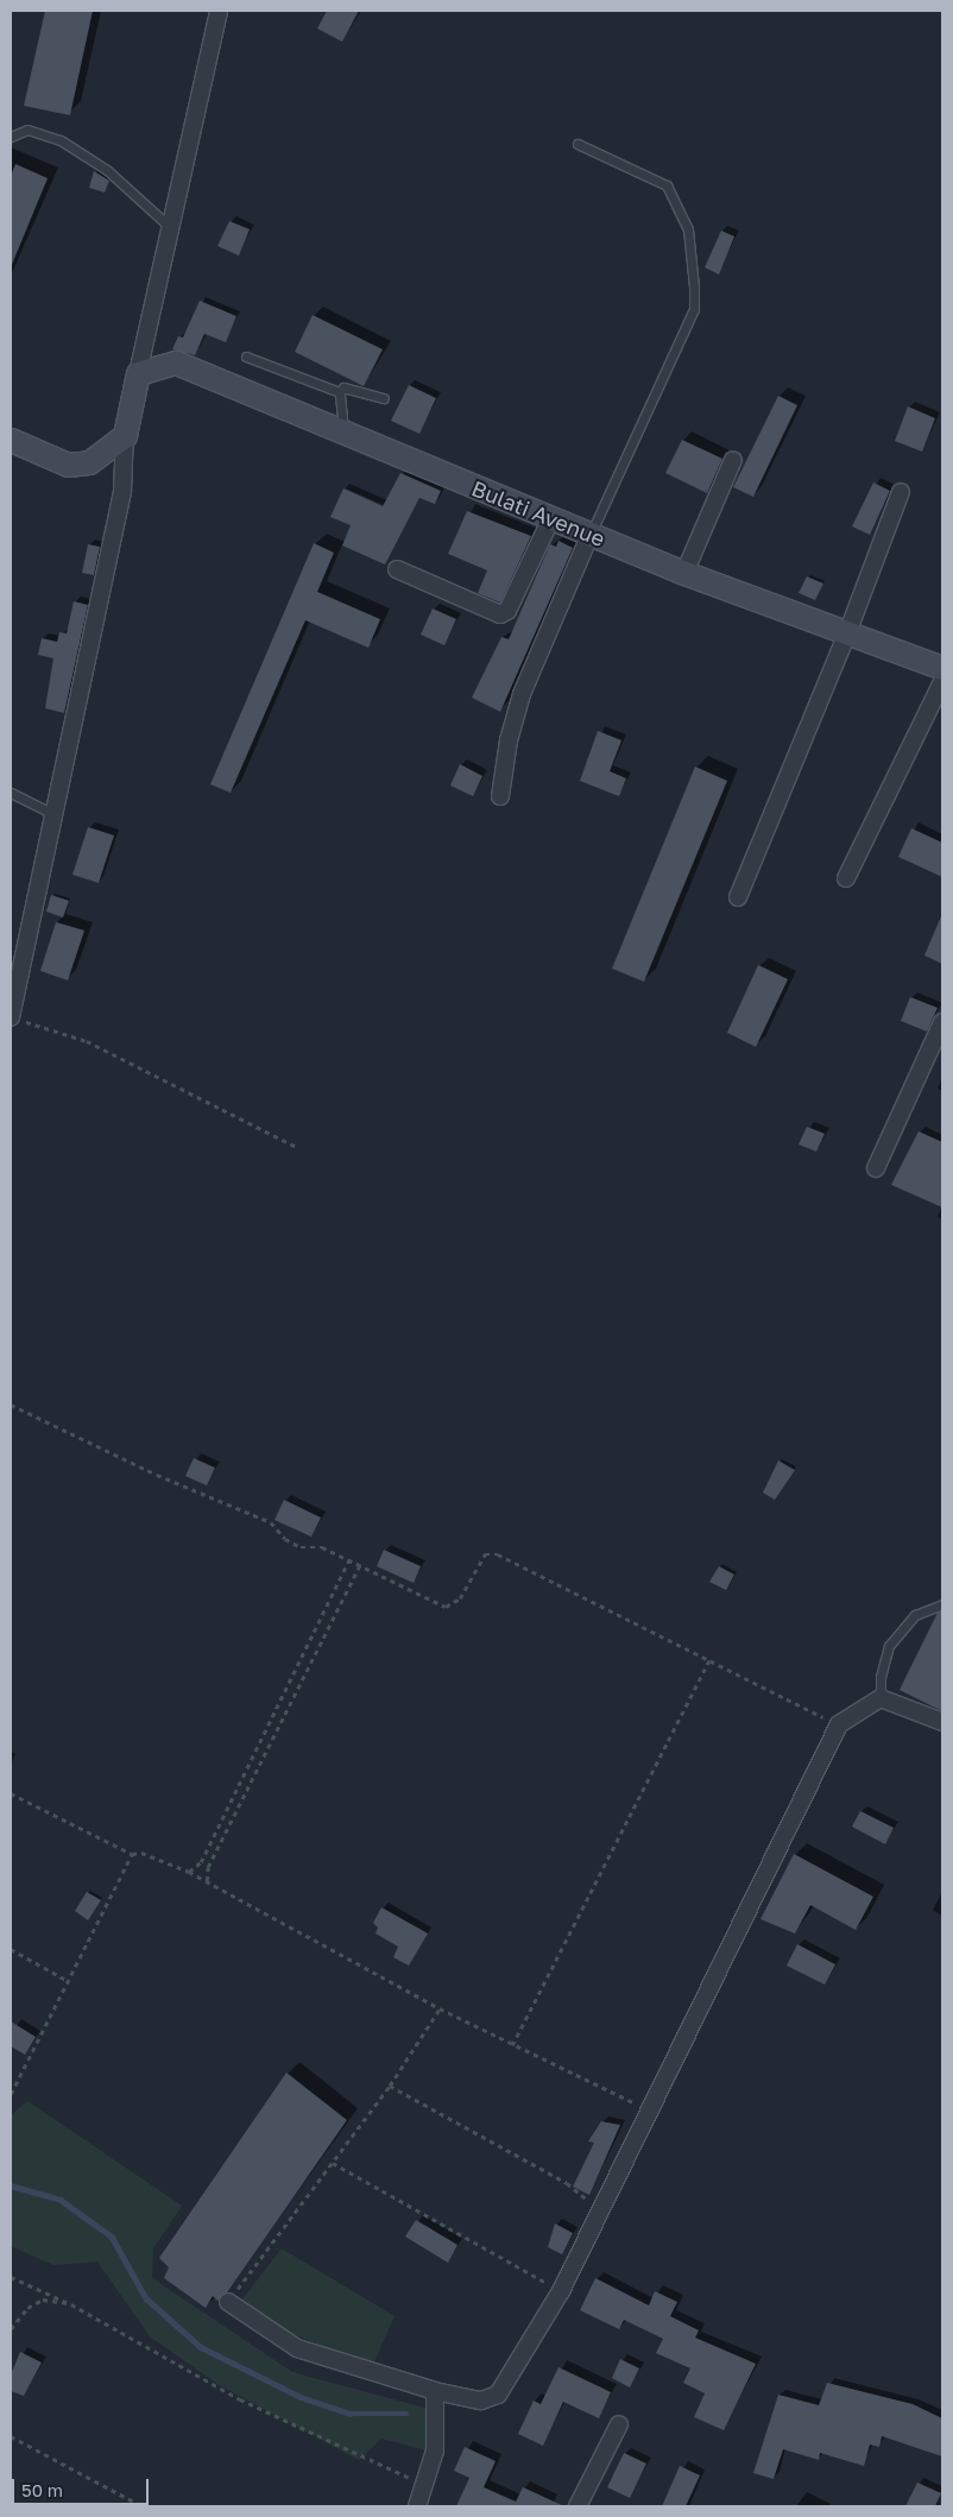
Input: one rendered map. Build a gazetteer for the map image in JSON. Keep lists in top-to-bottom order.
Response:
{
  "streets": {
    "street": ["Bulati Avenue"]
  },
  "scale_bar": "50 m"
}
